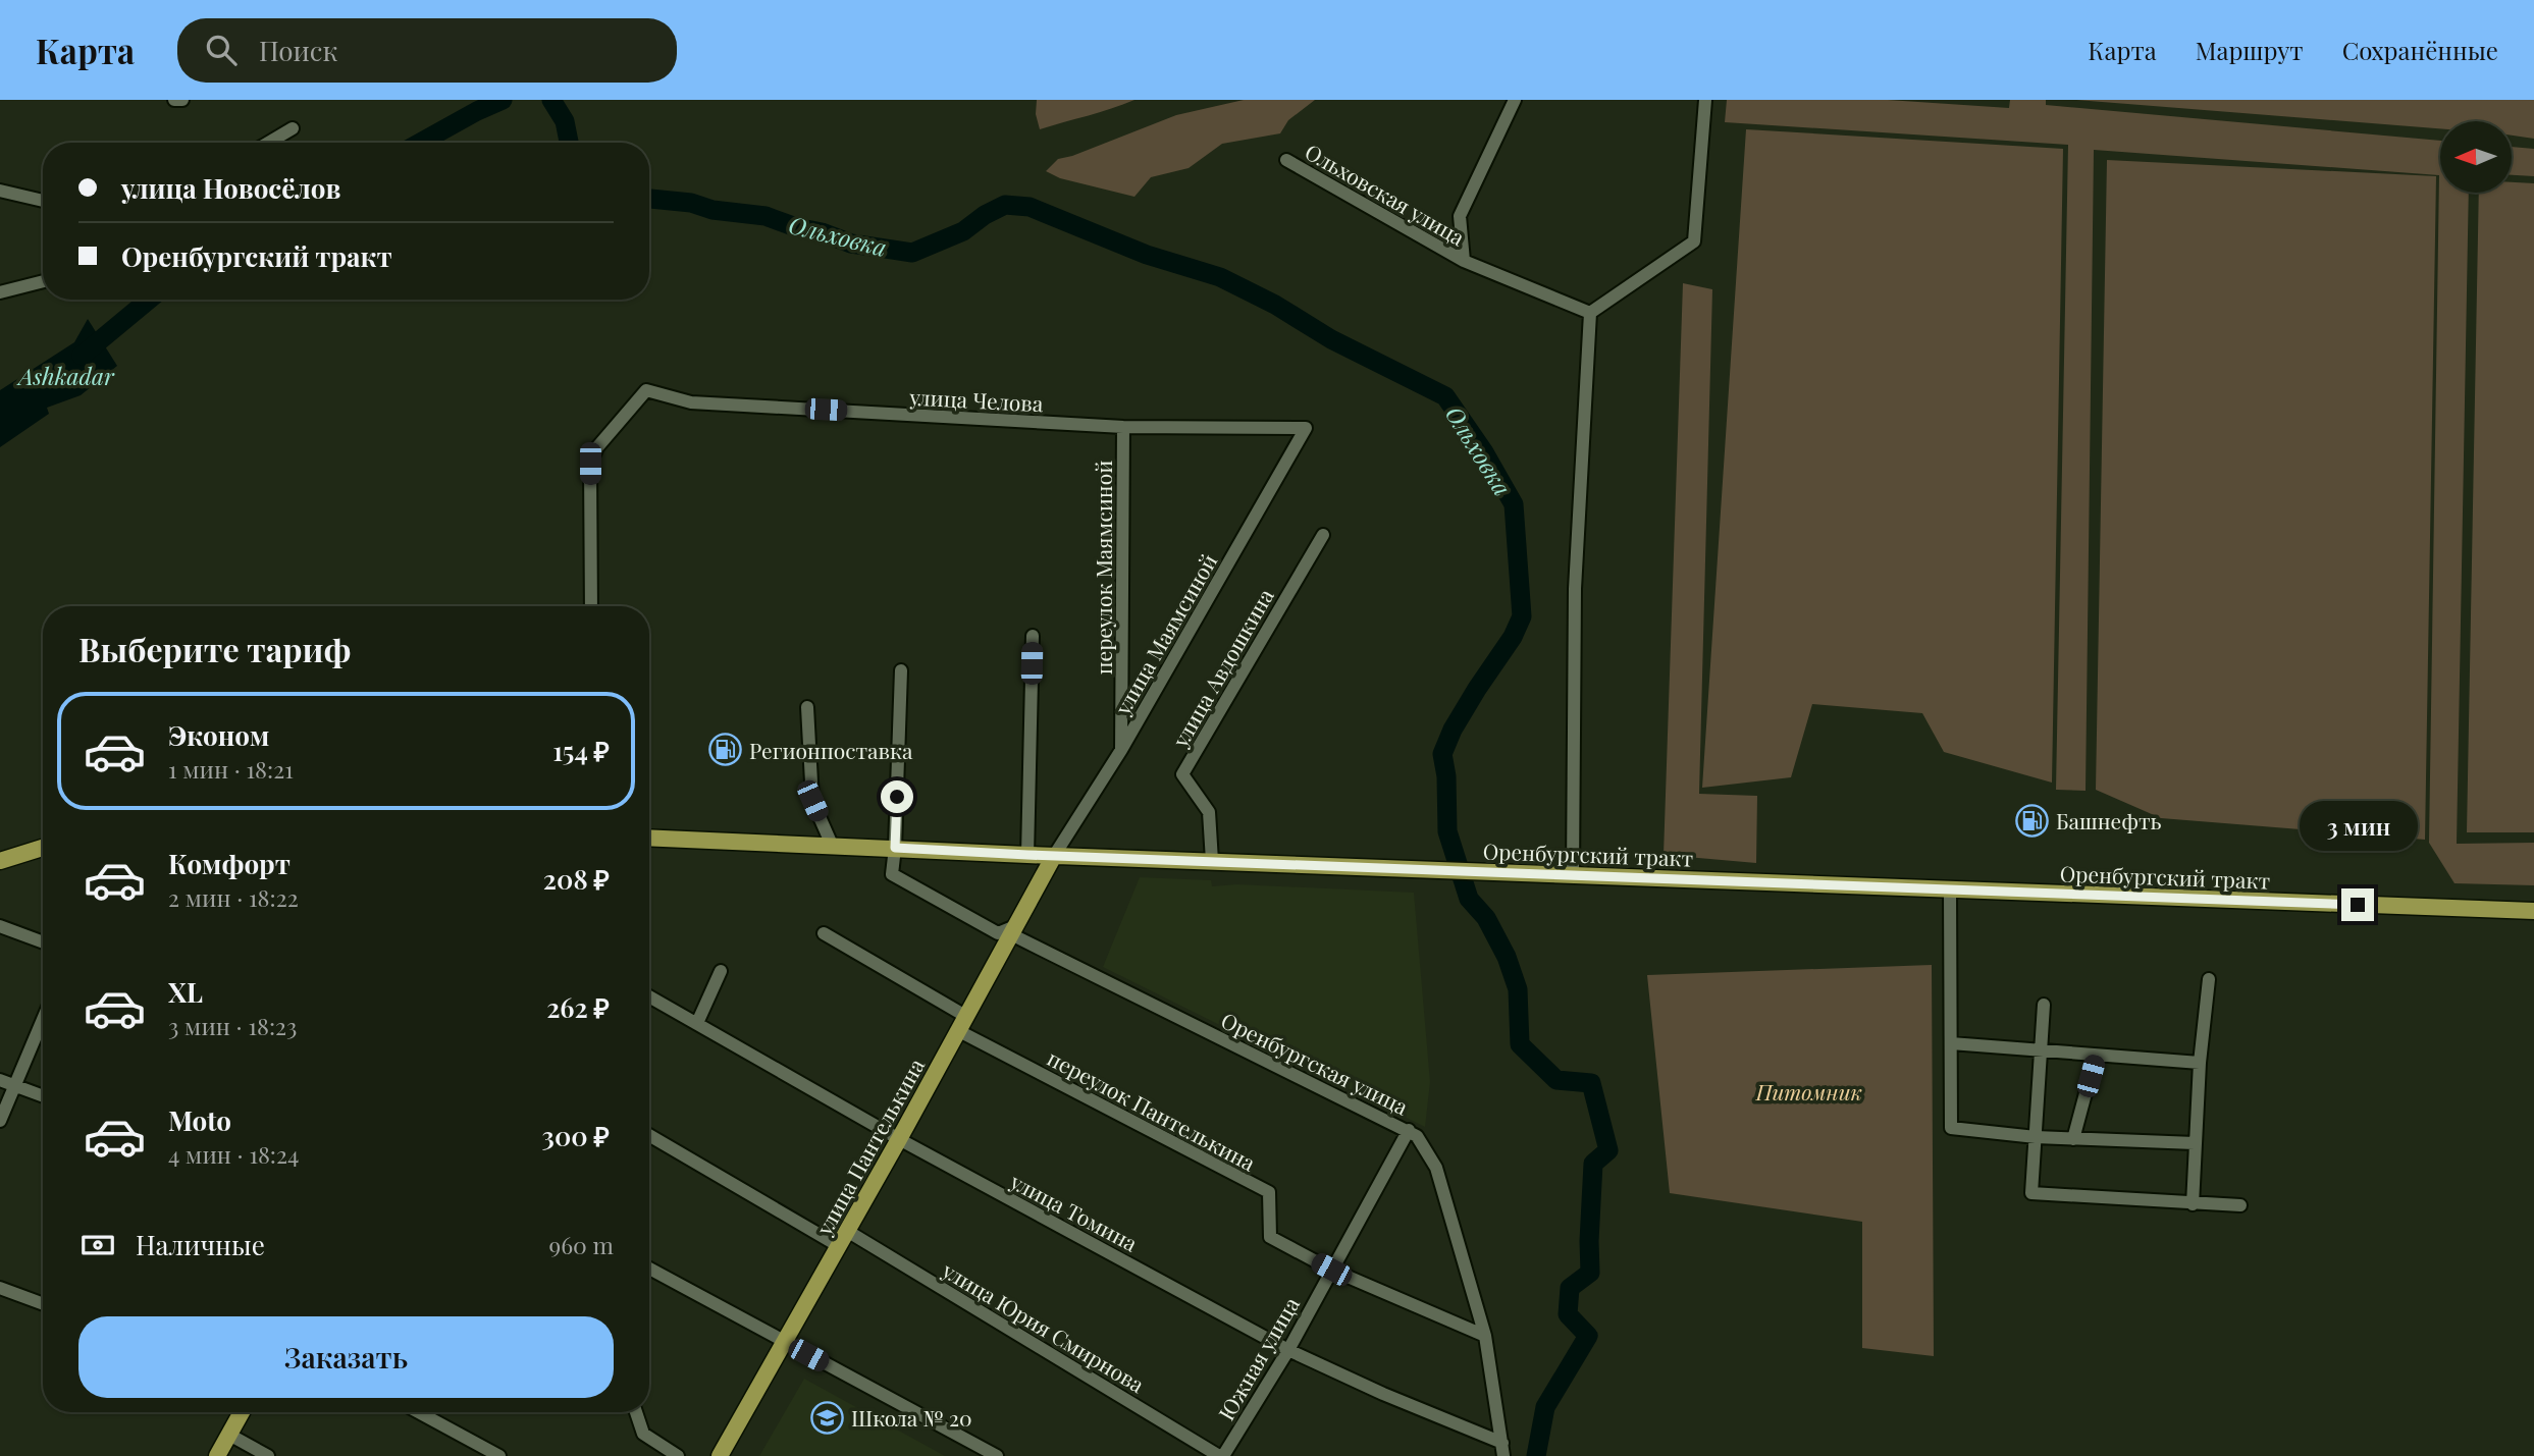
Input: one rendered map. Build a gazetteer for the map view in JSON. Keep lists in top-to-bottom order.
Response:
{
  "streets": {
    "main road": ["Оренбургский тракт", "улица Пантелькина"],
    "street": [
      "Ольховская улица",
      "улица Челова",
      "переулок Маямсиной",
      "улица Маямсиной",
      "улица Авдошкина",
      "Оренбургская улица",
      "переулок Пантелькина",
      "улица Томина",
      "улица Юрия Смирнова",
      "Южная улица"
    ]
  },
  "crossings": [
    ["улица Челова", "переулок Маямсиной"],
    ["улица Челова", "улица Маямсиной"],
    ["переулок Маямсиной", "улица Маямсиной"],
    ["улица Маямсиной", "Оренбургский тракт"],
    ["улица Маямсиной", "улица Пантелькина"],
    ["улица Авдошкина", "Оренбургский тракт"],
    ["Оренбургский тракт", "Оренбургская улица"],
    ["Оренбургский тракт", "улица Пантелькина"],
    ["Оренбургская улица", "переулок Пантелькина"],
    ["Оренбургская улица", "улица Пантелькина"],
    ["Оренбургская улица", "улица Томина"],
    ["Оренбургская улица", "Южная улица"],
    ["переулок Пантелькина", "улица Пантелькина"],
    ["переулок Пантелькина", "Южная улица"],
    ["улица Пантелькина", "улица Томина"],
    ["улица Пантелькина", "улица Юрия Смирнова"],
    ["улица Томина", "Южная улица"],
    ["улица Юрия Смирнова", "Южная улица"]
  ],
  "water": ["Ольховка", "Ashkadar"],
  "parks": ["Питомник"],
  "places": {
    "fuel station": ["Регионпоставка", "Башнефть"],
    "school or university": ["Школа № 20"]
  },
  "north": "left",
  "page": {
    "header": "Карта",
    "search": "Поиск",
    "nav": ["Карта", "Маршрут", "Сохранённые"],
    "banner": ["улица Новосёлов", "Оренбургский тракт"],
    "heading": "Выберите тариф",
    "list": [
      {
        "name": "Эконом",
        "note": "1 мин · 18:21",
        "value": "154 ₽"
      },
      {
        "name": "Комфорт",
        "note": "2 мин · 18:22",
        "value": "208 ₽"
      },
      {
        "name": "XL",
        "note": "3 мин · 18:23",
        "value": "262 ₽"
      },
      {
        "name": "Moto",
        "note": "4 мин · 18:24",
        "value": "300 ₽"
      }
    ],
    "bubble": "3 мин",
    "pay": ["Наличные", "960 m"],
    "buttons": "Заказать"
  }
}
